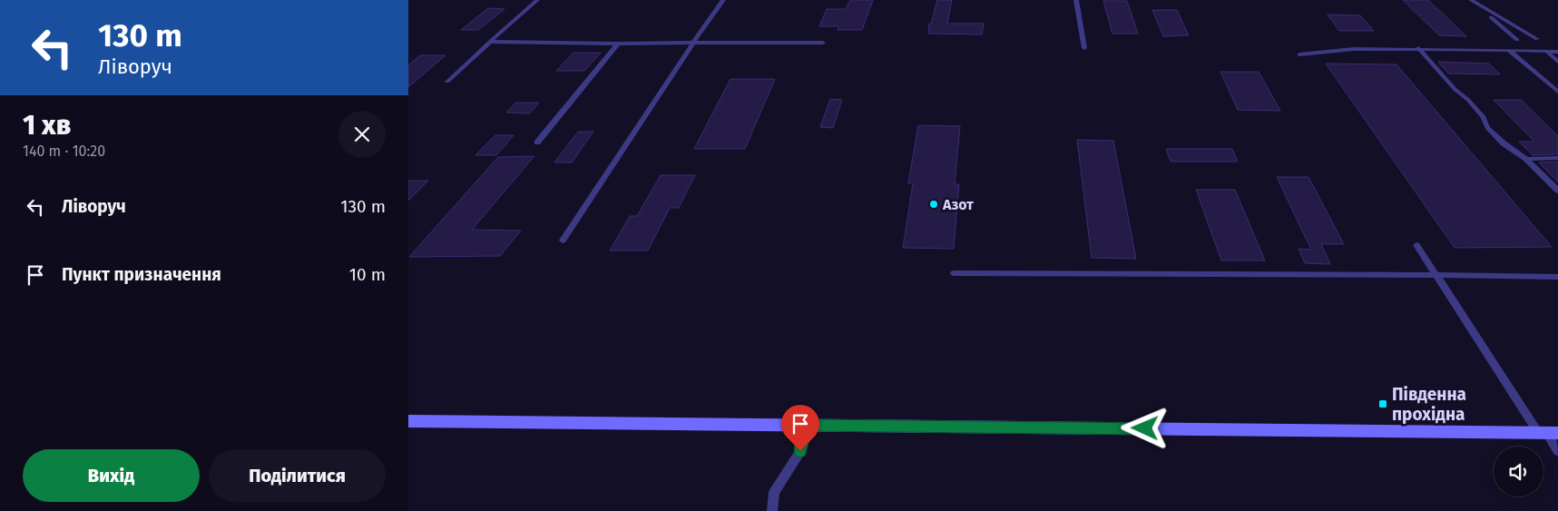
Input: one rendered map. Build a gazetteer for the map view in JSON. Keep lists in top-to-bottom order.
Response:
{
  "places": {
    "other": ["Азот"],
    "transit": ["Південна прохідна"]
  },
  "page": {
    "turn": ["130 m", "Ліворуч"],
    "heading": ["1 хв", "140 m · 10:20"],
    "list": [
      {
        "name": "Ліворуч",
        "value": "130 m"
      },
      {
        "name": "Пункт призначення",
        "value": "10 m"
      }
    ],
    "buttons": ["Вихід", "Поділитися"]
  }
}
